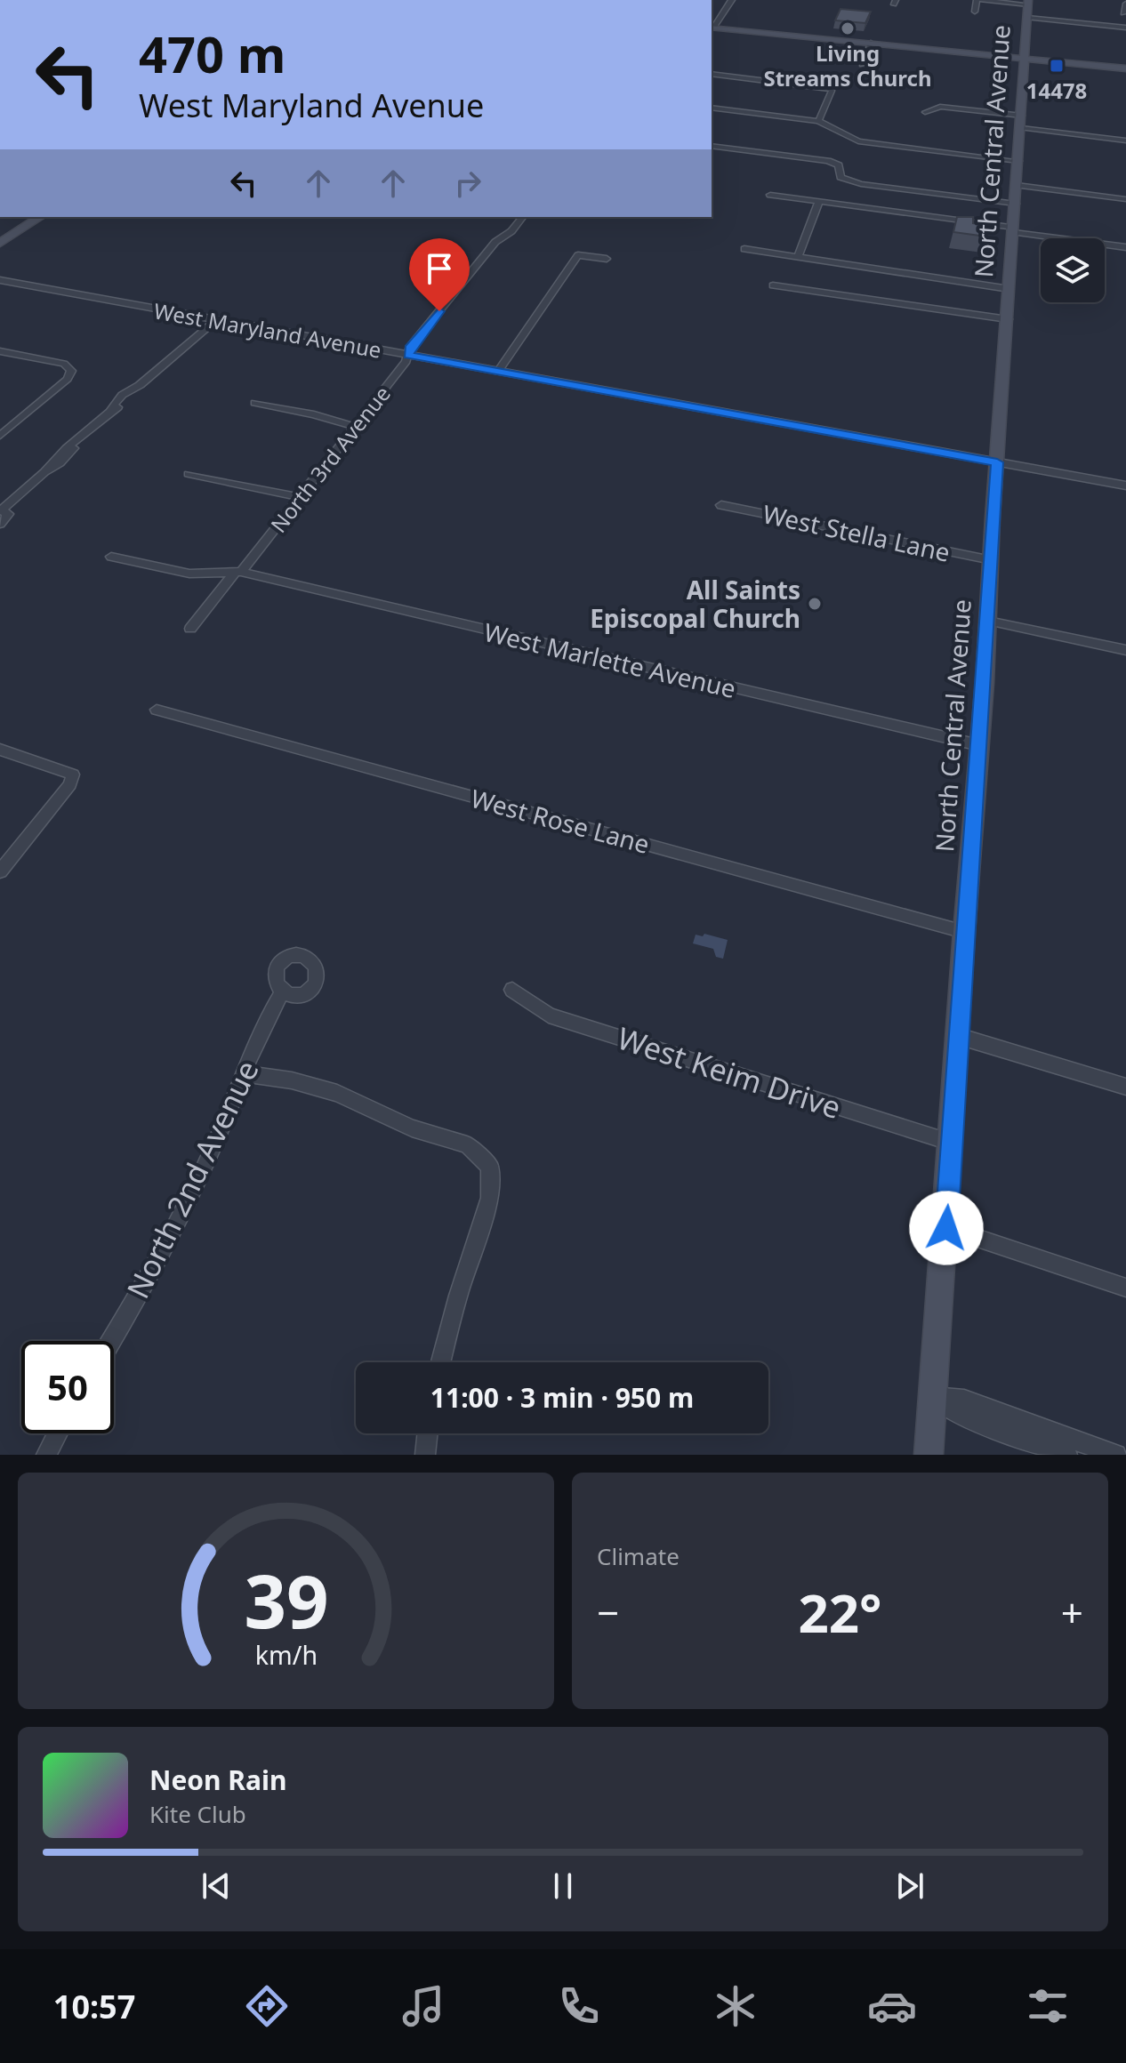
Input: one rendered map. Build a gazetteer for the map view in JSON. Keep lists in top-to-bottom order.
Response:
{
  "streets": {
    "main road": ["North Central Avenue"],
    "street": [
      "West Maryland Avenue",
      "North 3rd Avenue",
      "West Stella Lane",
      "West Marlette Avenue",
      "West Rose Lane",
      "West Keim Drive",
      "North 2nd Avenue"
    ]
  },
  "crossings": [
    ["North Central Avenue", "West Maryland Avenue"],
    ["North Central Avenue", "West Stella Lane"],
    ["North Central Avenue", "West Marlette Avenue"],
    ["North Central Avenue", "West Rose Lane"],
    ["North Central Avenue", "West Keim Drive"],
    ["West Maryland Avenue", "North 3rd Avenue"],
    ["North 3rd Avenue", "West Marlette Avenue"]
  ],
  "places": {
    "other": ["Living Streams Church", "All Saints Episcopal Church"],
    "transit": ["14478"]
  },
  "page": {
    "turn": ["470 m", "West Maryland Avenue"],
    "limit": "50",
    "trip": "11:00 · 3 min · 950 m",
    "tile": "Climate",
    "heat": ["−", "22°", "+"],
    "song": ["Neon Rain", "Kite Club"],
    "tabs": "10:57",
    "gauge": ["39", "km/h"]
  }
}
